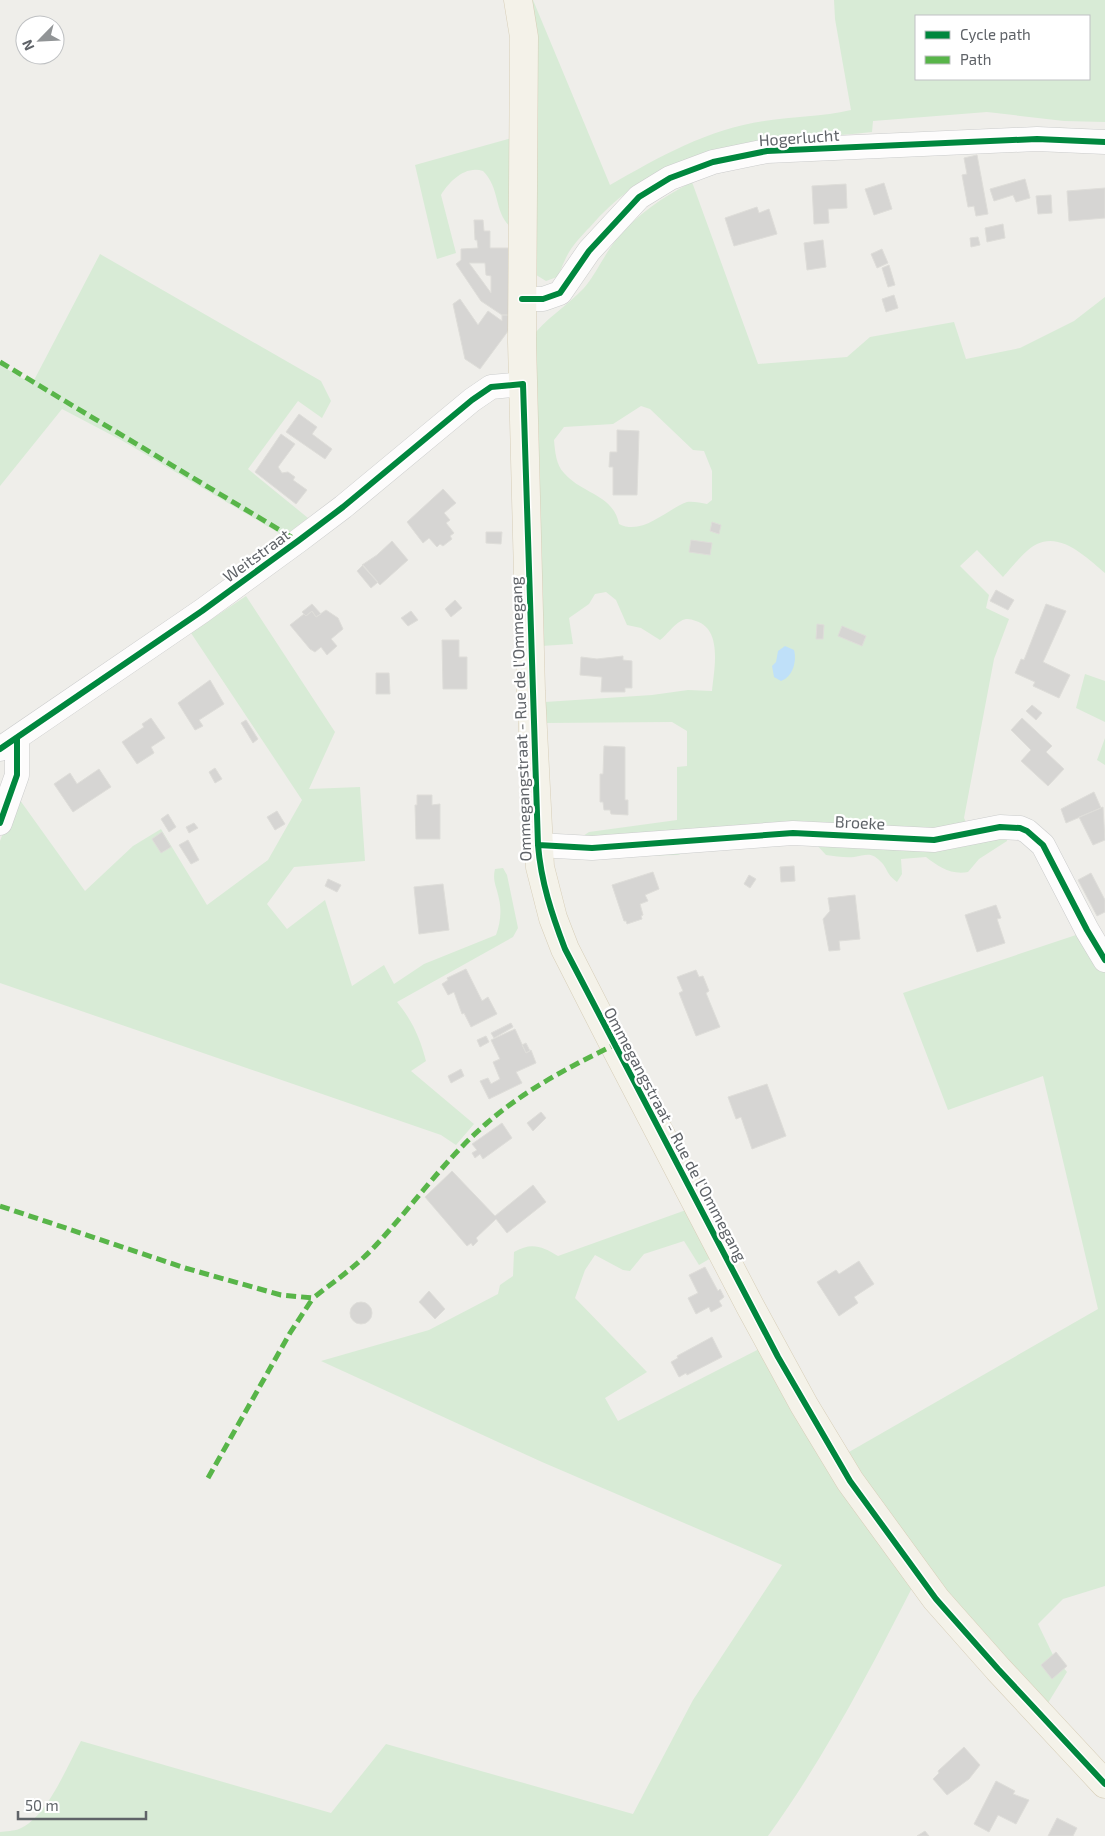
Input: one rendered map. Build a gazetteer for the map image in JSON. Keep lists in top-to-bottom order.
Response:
{
  "streets": {
    "main road": ["Ommegangstraat - Rue de l'Ommegang"],
    "street": ["Hogerlucht", "Weitstraat", "Broeke"]
  },
  "crossings": [
    ["Hogerlucht", "Ommegangstraat - Rue de l'Ommegang"],
    ["Weitstraat", "Ommegangstraat - Rue de l'Ommegang"],
    ["Ommegangstraat - Rue de l'Ommegang", "Broeke"]
  ],
  "legend": ["Cycle path", "Path"],
  "scale_bar": "50 m",
  "north": "bottom left"
}
